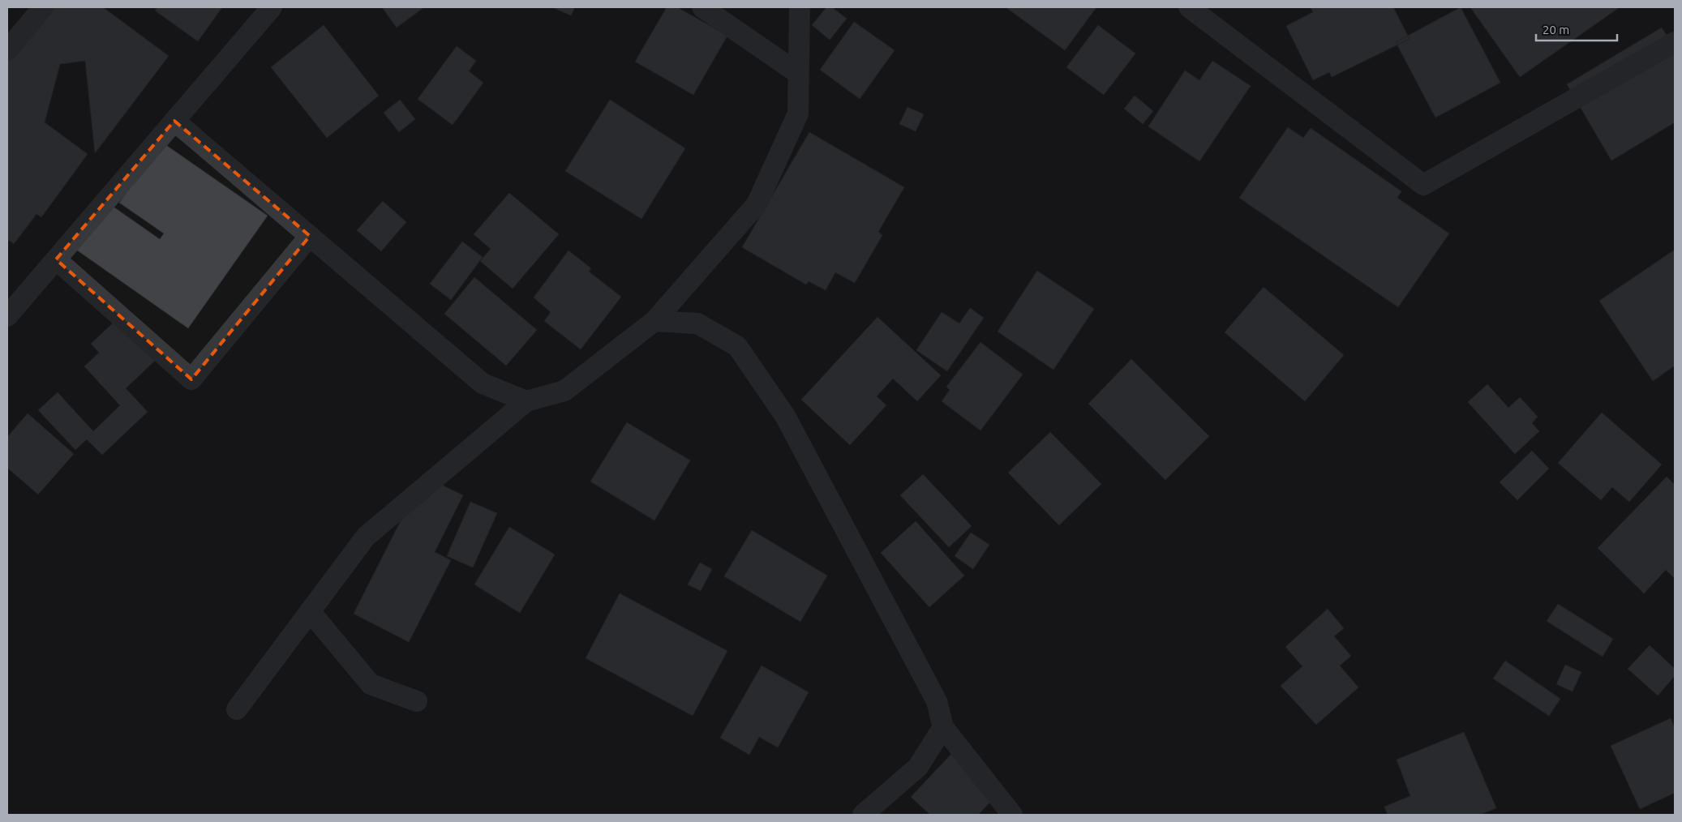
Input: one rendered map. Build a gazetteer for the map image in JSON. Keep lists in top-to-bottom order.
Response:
{
  "scale_bar": "20 m"
}
